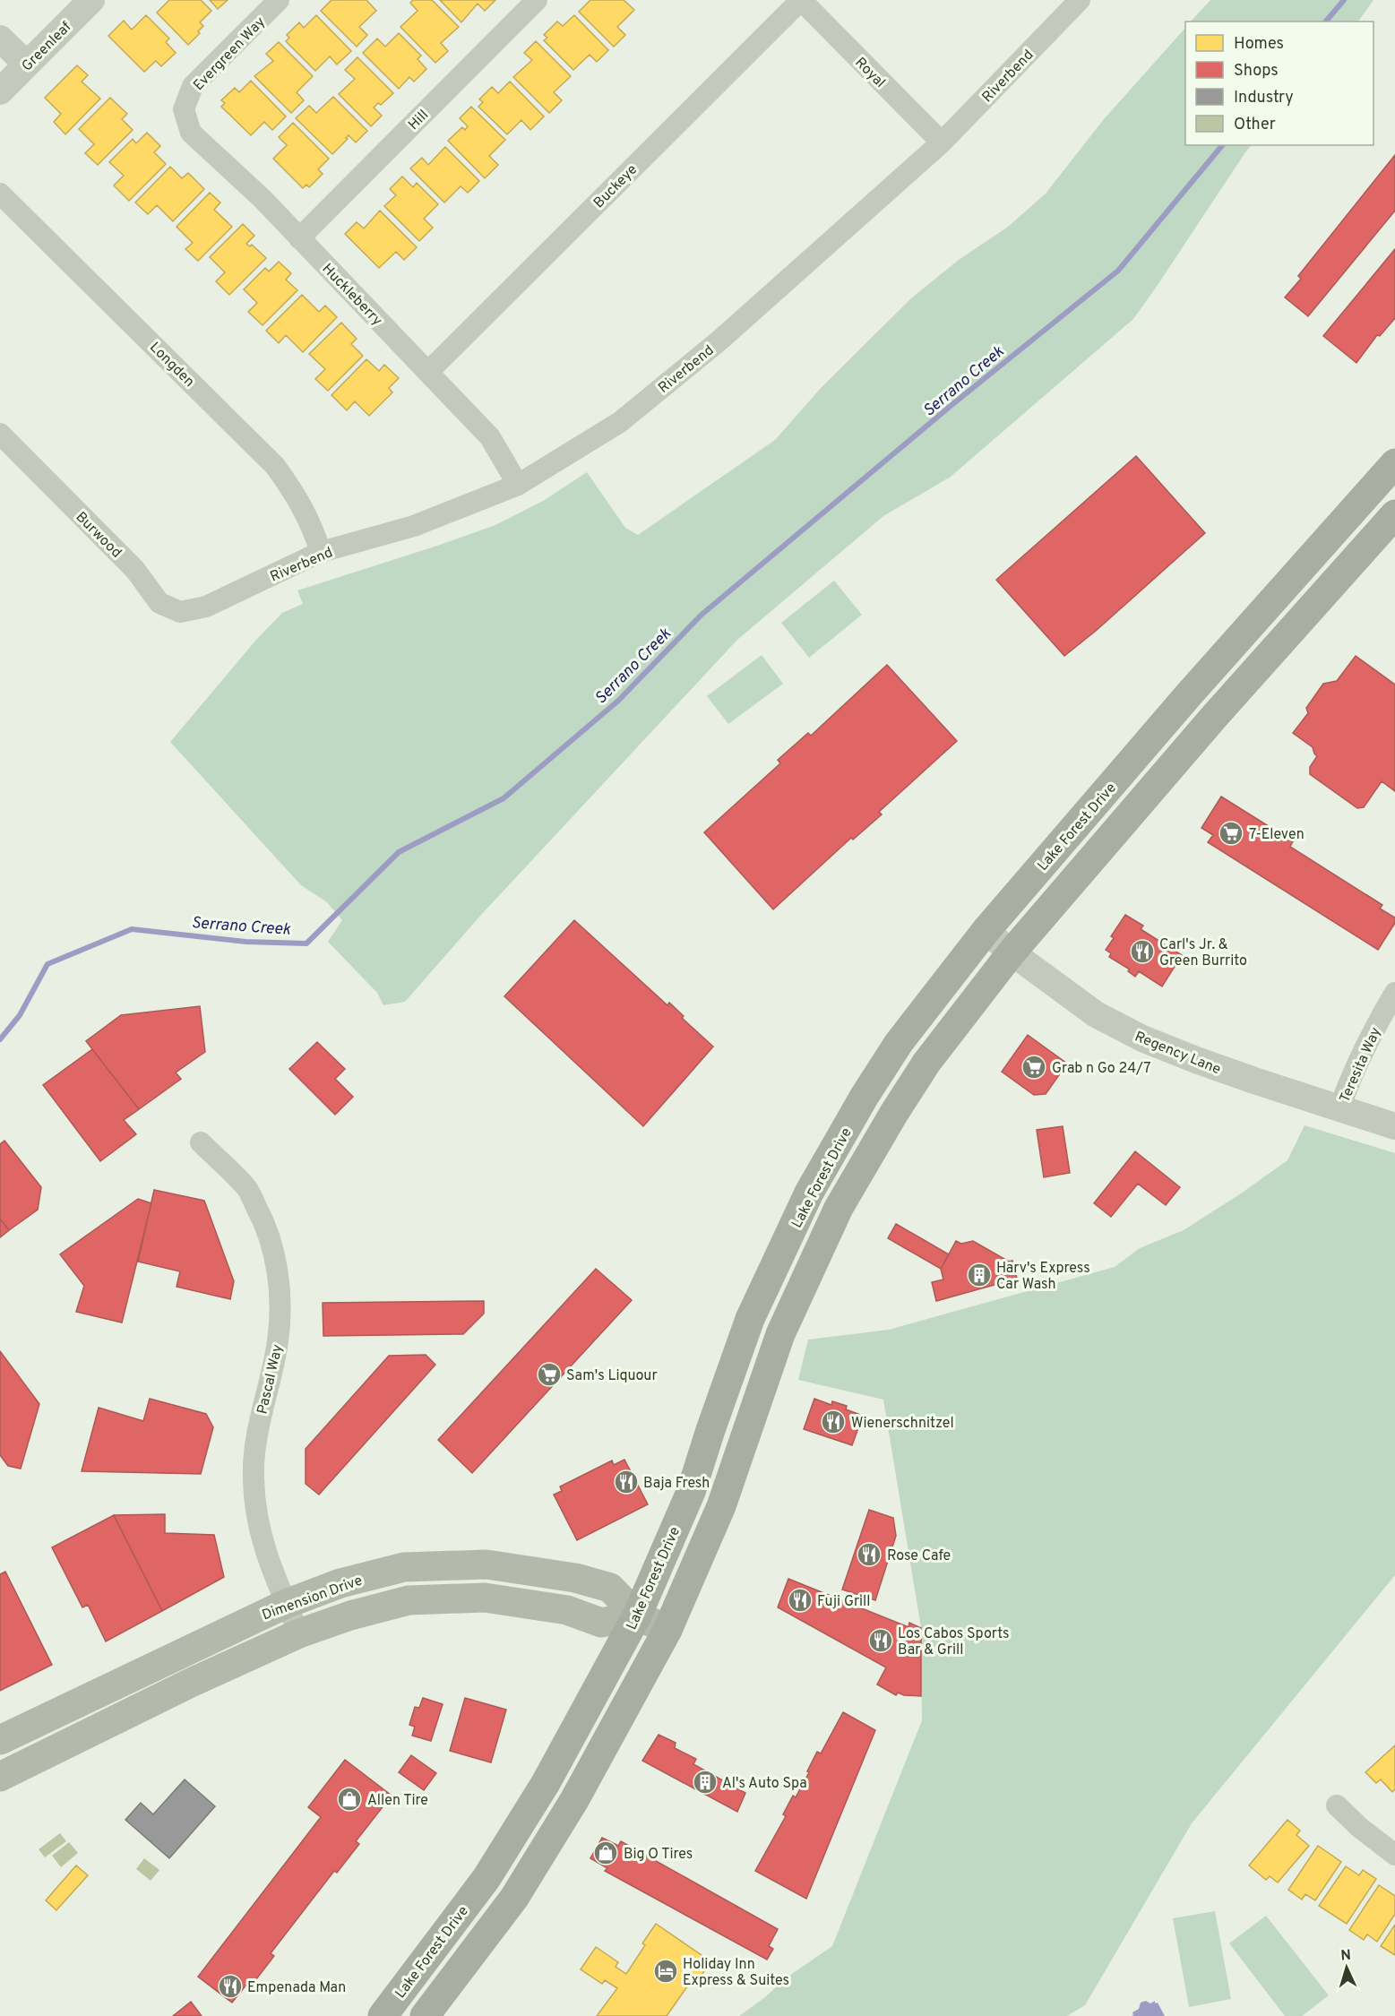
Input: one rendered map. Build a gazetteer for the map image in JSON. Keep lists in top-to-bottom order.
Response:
{
  "streets": {
    "main road": ["Lake Forest Drive", "Dimension Drive"],
    "street": [
      "Greenleaf",
      "Evergreen Way",
      "Royal",
      "Riverbend",
      "Hill",
      "Buckeye",
      "Huckleberry",
      "Longden",
      "Burwood",
      "Regency Lane",
      "Teresita Way",
      "Pascal Way"
    ]
  },
  "crossings": [
    ["Evergreen Way", "Huckleberry"],
    ["Royal", "Riverbend"],
    ["Royal", "Buckeye"],
    ["Riverbend", "Huckleberry"],
    ["Riverbend", "Longden"],
    ["Riverbend", "Burwood"],
    ["Hill", "Huckleberry"],
    ["Buckeye", "Huckleberry"],
    ["Lake Forest Drive", "Regency Lane"],
    ["Lake Forest Drive", "Dimension Drive"],
    ["Regency Lane", "Teresita Way"],
    ["Pascal Way", "Dimension Drive"]
  ],
  "water": ["Serrano Creek"],
  "places": {
    "supermarket": ["7-Eleven", "Grab n Go 24/7", "Sam's Liquour"],
    "restaurant": [
      "Carl's Jr. & Green Burrito",
      "Wienerschnitzel",
      "Baja Fresh",
      "Rose Cafe",
      "Fuji Grill",
      "Los Cabos Sports Bar & Grill",
      "Empenada Man"
    ],
    "building": ["Harv's Express Car Wash", "Al's Auto Spa"],
    "shop": ["Allen Tire", "Big O Tires"],
    "hotel": ["Holiday Inn Express & Suites"]
  },
  "legend": [
    "Homes",
    "Shops",
    "Industry",
    "Other"
  ],
  "north": "top"
}
